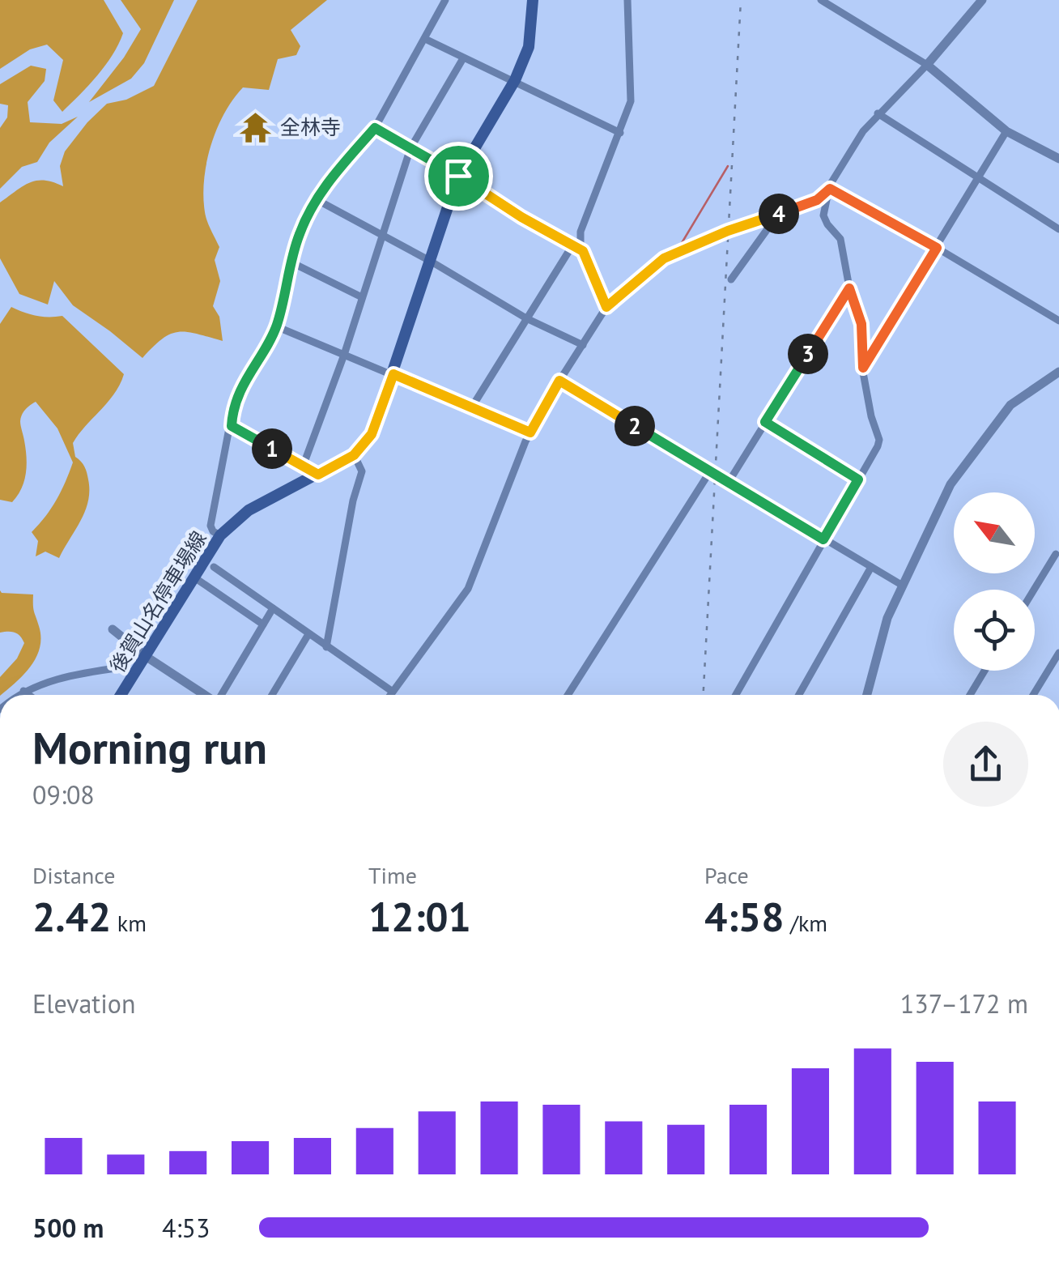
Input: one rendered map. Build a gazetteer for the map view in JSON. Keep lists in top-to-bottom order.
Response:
{
  "streets": {
    "main road": ["後賀山名停車場線"]
  },
  "places": {
    "temple": ["全林寺"]
  },
  "north": "top left",
  "page": {
    "pins": [
      "4",
      "3",
      "2",
      "1"
    ],
    "heading": ["Morning run", "09:08"],
    "stats": [
      ["Distance", "2.42 km"],
      ["Time", "12:01"],
      ["Pace", "4:58 /km"]
    ],
    "chart": ["Elevation", "137–172 m"],
    "list": [
      {
        "name": "500 m",
        "note": "4:53"
      }
    ]
  }
}
